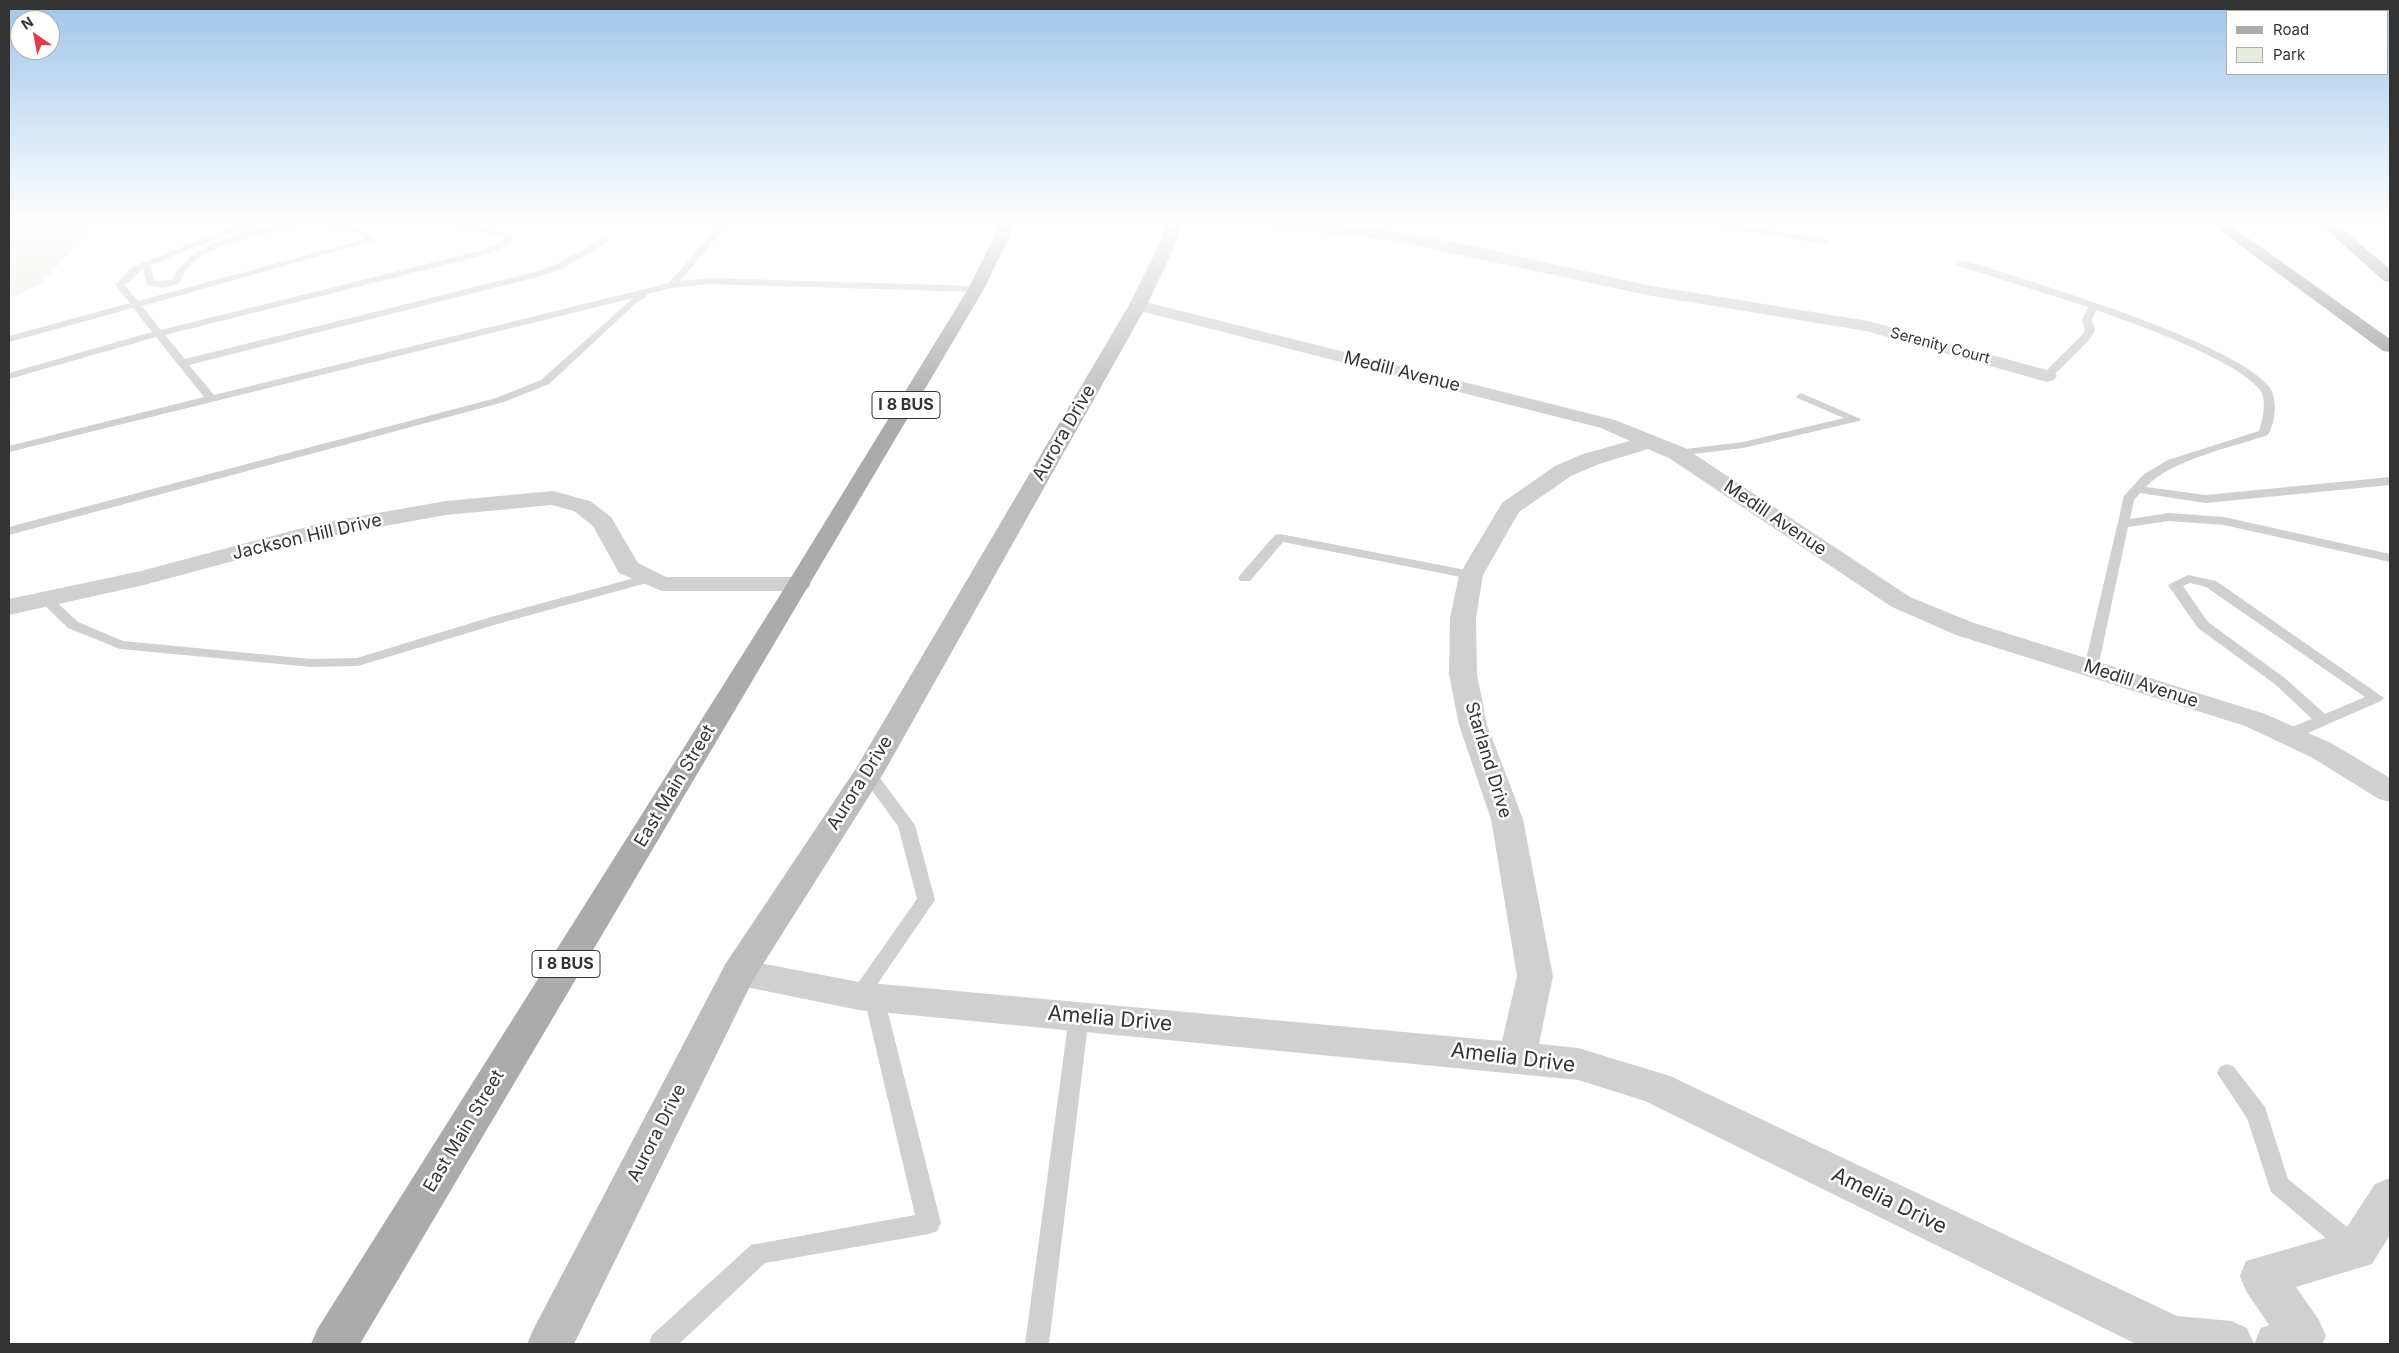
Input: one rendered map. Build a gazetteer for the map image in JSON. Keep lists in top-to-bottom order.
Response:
{
  "streets": {
    "main road": ["I 8 BUS", "East Main Street"],
    "street": [
      "Serenity Court",
      "Medill Avenue",
      "Aurora Drive",
      "Jackson Hill Drive",
      "Starland Drive",
      "Amelia Drive"
    ]
  },
  "crossings": [
    ["Medill Avenue", "Aurora Drive"],
    ["Medill Avenue", "Starland Drive"],
    ["Aurora Drive", "Amelia Drive"],
    ["Starland Drive", "Amelia Drive"]
  ],
  "legend": ["Road", "Park"],
  "north": "top left"
}
